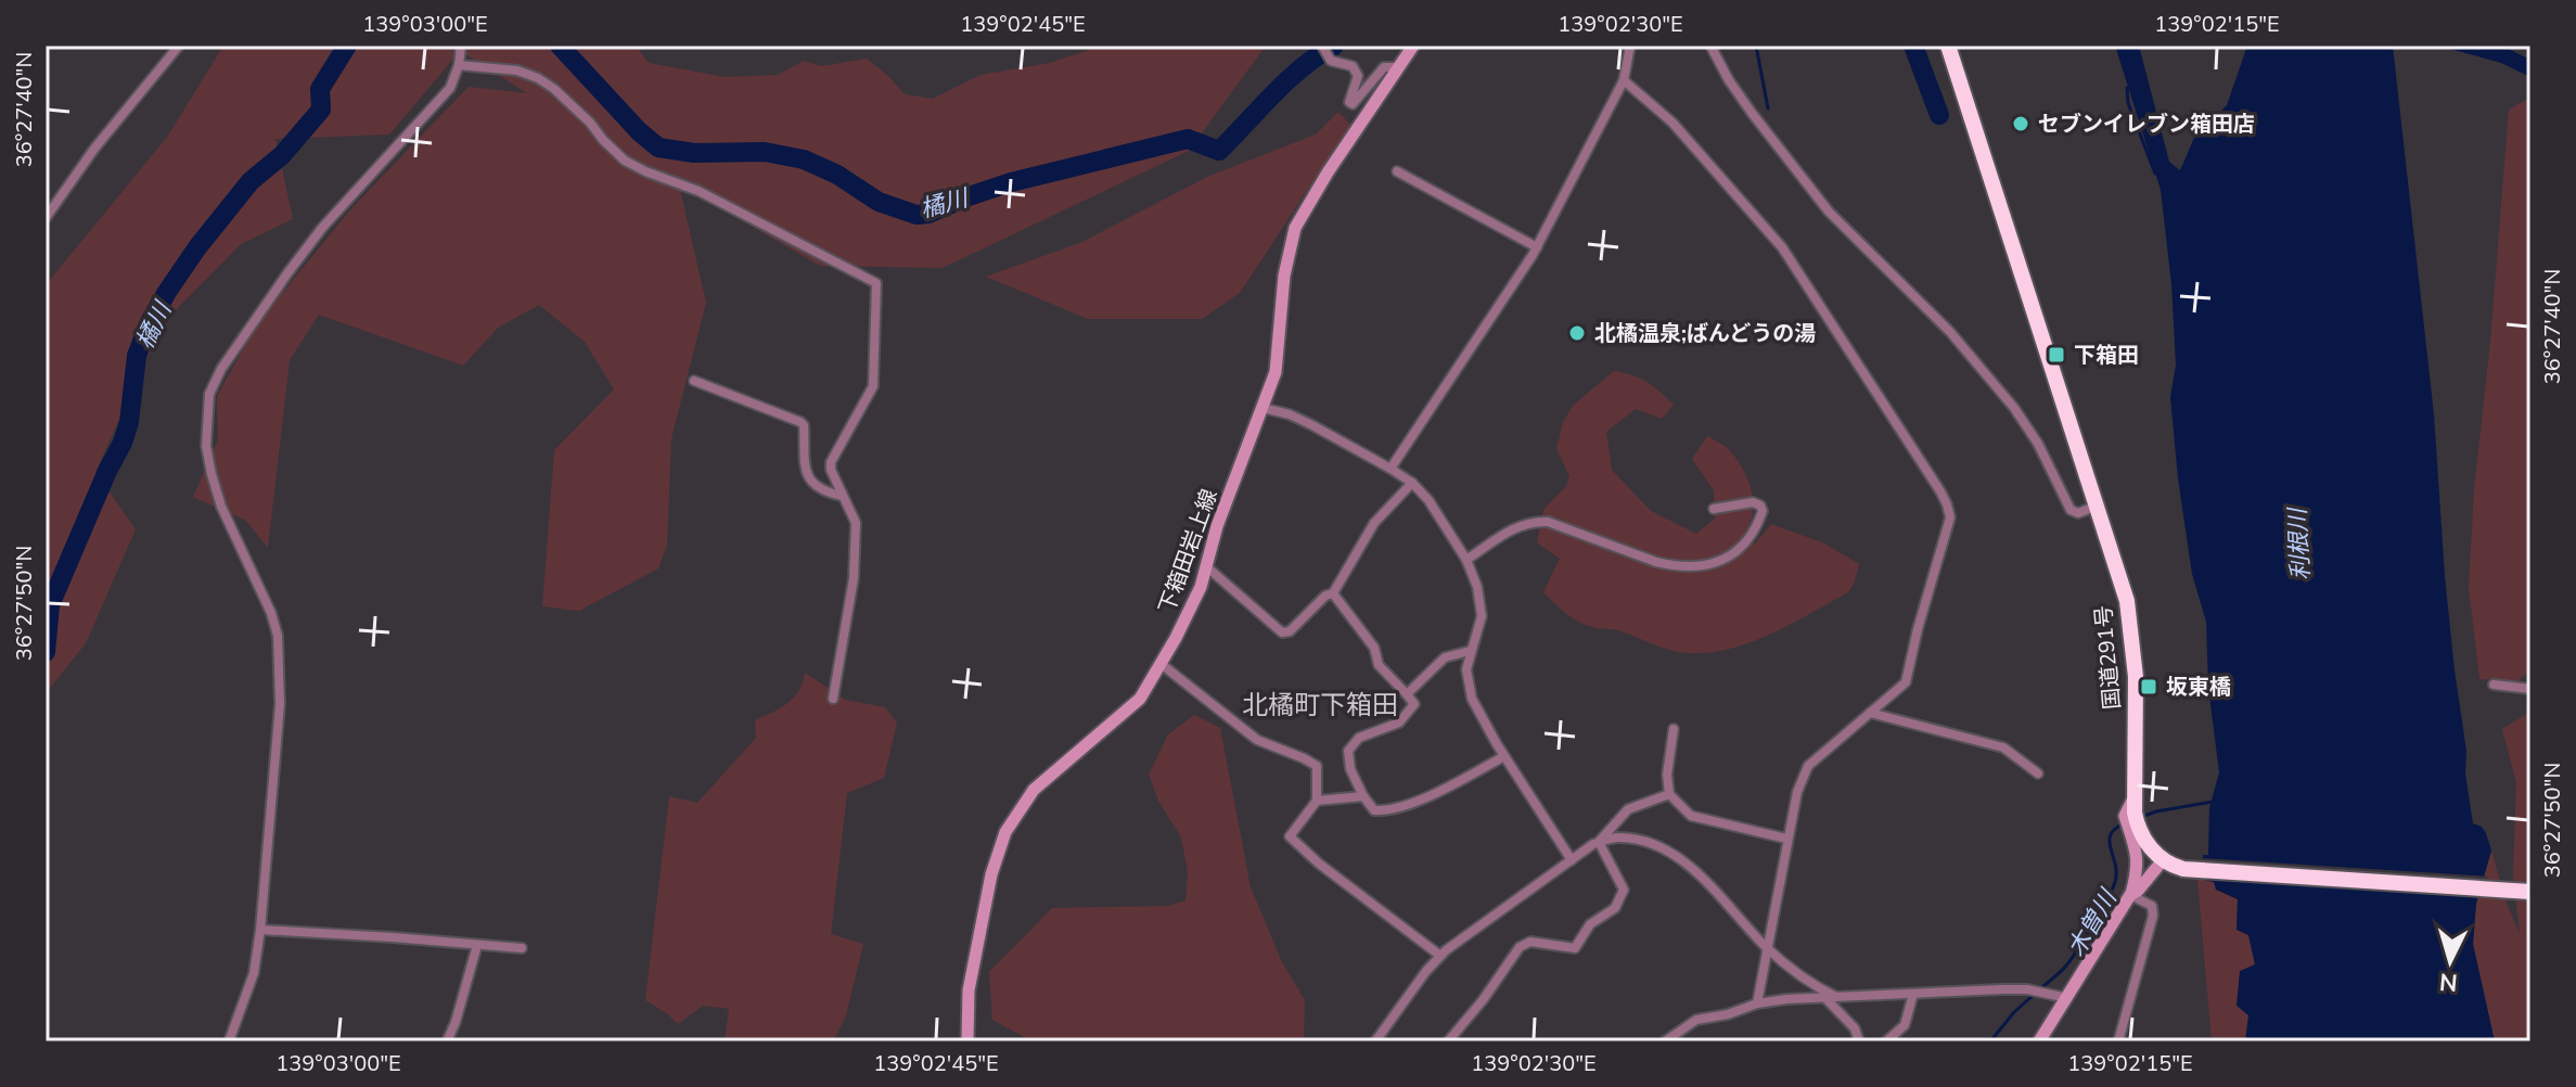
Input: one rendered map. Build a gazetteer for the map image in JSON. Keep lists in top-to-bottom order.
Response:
{
  "streets": {
    "highway": ["国道291号"],
    "main road": ["下箱田岩上線"]
  },
  "districts": ["北橘町下箱田"],
  "water": ["橘川", "利根川", "木曽川"],
  "places": {
    "other": ["セブンイレブン箱田店", "北橘温泉;ばんどうの湯"],
    "transit": ["下箱田", "坂東橋"]
  },
  "north": "bottom",
  "coordinates": [
    "139°03'00\"E",
    "139°02'45\"E",
    "139°02'30\"E",
    "139°02'15\"E",
    "36°27'40\"N",
    "36°27'50\"N"
  ]
}
